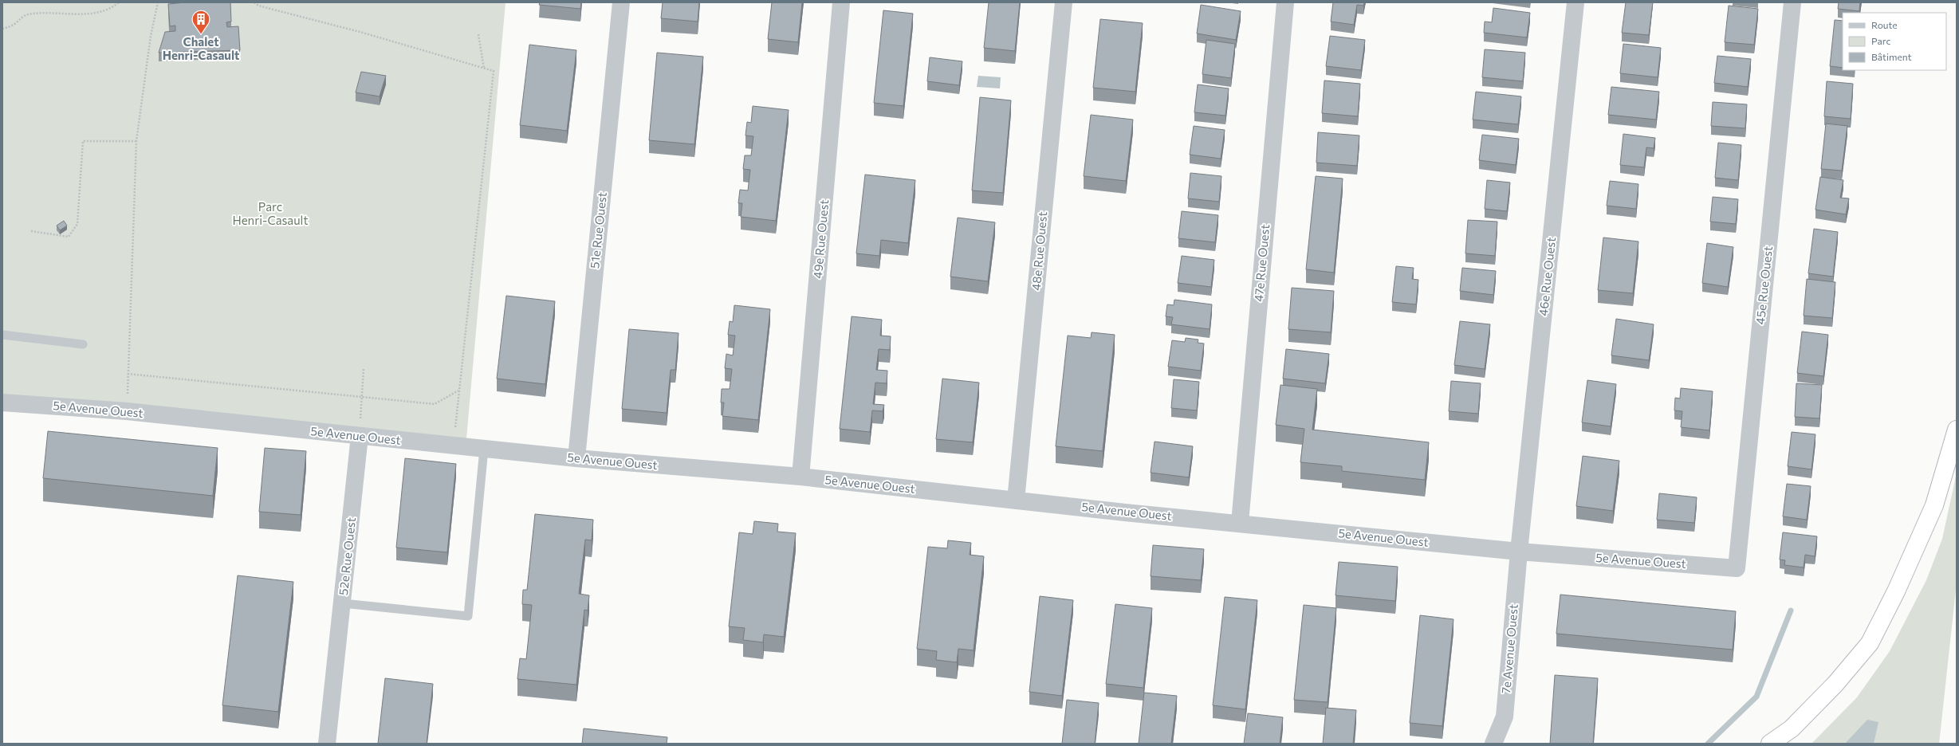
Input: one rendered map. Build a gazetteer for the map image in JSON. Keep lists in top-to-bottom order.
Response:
{
  "streets": {
    "street": [
      "51e Rue Ouest",
      "49e Rue Ouest",
      "48e Rue Ouest",
      "47e Rue Ouest",
      "46e Rue Ouest",
      "45e Rue Ouest",
      "5e Avenue Ouest",
      "52e Rue Ouest",
      "7e Avenue Ouest"
    ]
  },
  "crossings": [
    ["51e Rue Ouest", "5e Avenue Ouest"],
    ["49e Rue Ouest", "5e Avenue Ouest"],
    ["48e Rue Ouest", "5e Avenue Ouest"],
    ["47e Rue Ouest", "5e Avenue Ouest"],
    ["46e Rue Ouest", "5e Avenue Ouest"],
    ["46e Rue Ouest", "7e Avenue Ouest"],
    ["45e Rue Ouest", "5e Avenue Ouest"],
    ["5e Avenue Ouest", "52e Rue Ouest"],
    ["5e Avenue Ouest", "7e Avenue Ouest"]
  ],
  "parks": ["Parc Henri-Casault"],
  "places": {
    "building": ["Chalet Henri-Casault"]
  },
  "legend": ["Route", "Parc", "Bâtiment"]
}
